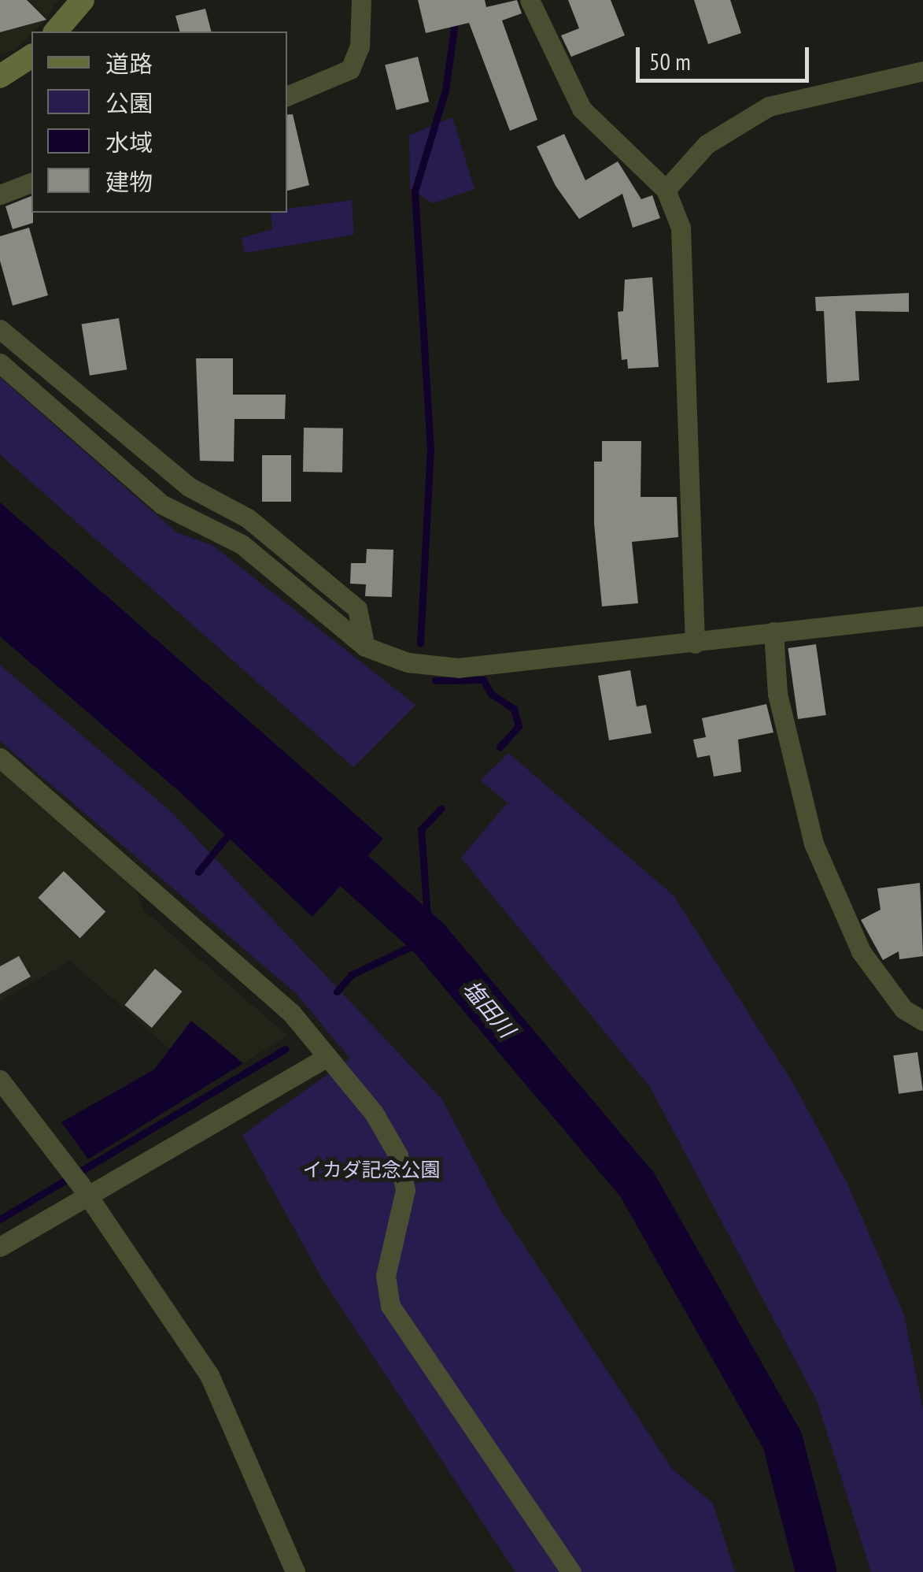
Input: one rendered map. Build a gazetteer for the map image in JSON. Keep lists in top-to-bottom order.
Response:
{
  "water": ["塩田川"],
  "parks": ["イカダ記念公園"],
  "legend": [
    "道路",
    "公園",
    "水域",
    "建物"
  ],
  "scale_bar": "50 m"
}
